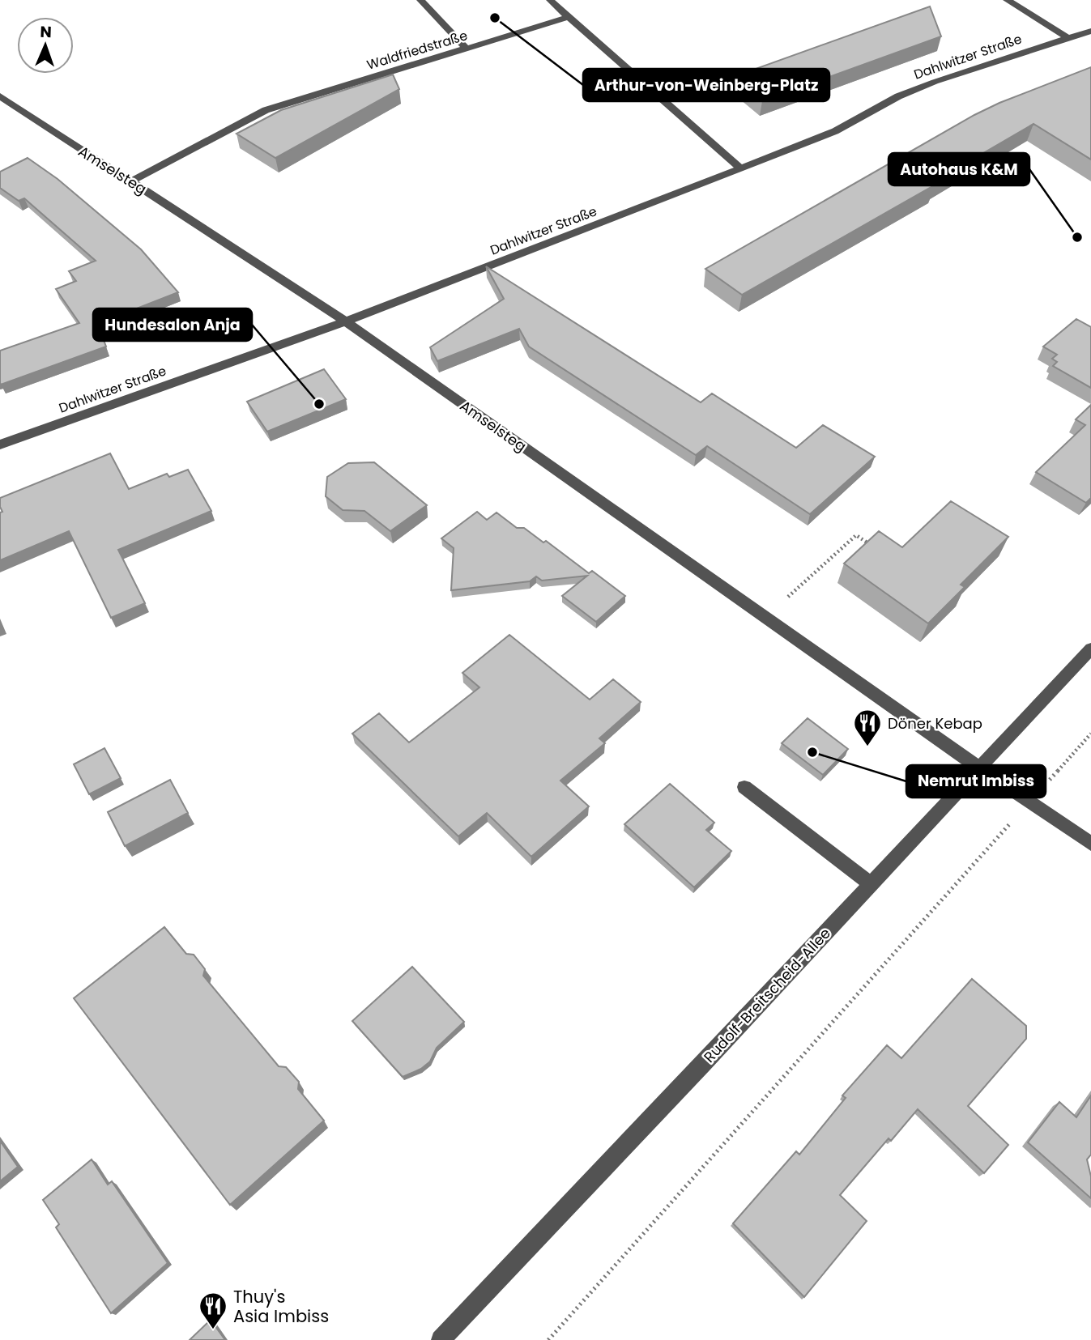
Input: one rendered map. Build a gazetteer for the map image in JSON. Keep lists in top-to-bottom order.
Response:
{
  "streets": {
    "street": [
      "Waldfriedstraße",
      "Dahlwitzer Straße",
      "Amselsteg",
      "Rudolf-Breitscheid-Allee"
    ]
  },
  "crossings": [
    ["Waldfriedstraße", "Amselsteg"],
    ["Dahlwitzer Straße", "Amselsteg"],
    ["Amselsteg", "Rudolf-Breitscheid-Allee"]
  ],
  "places": {
    "other": [
      "Arthur-von-Weinberg-Platz",
      "Autohaus K&M",
      "Hundesalon Anja",
      "Nemrut Imbiss"
    ],
    "restaurant": ["Döner Kebap", "Thuy's Asia Imbiss"]
  },
  "north": "top"
}
